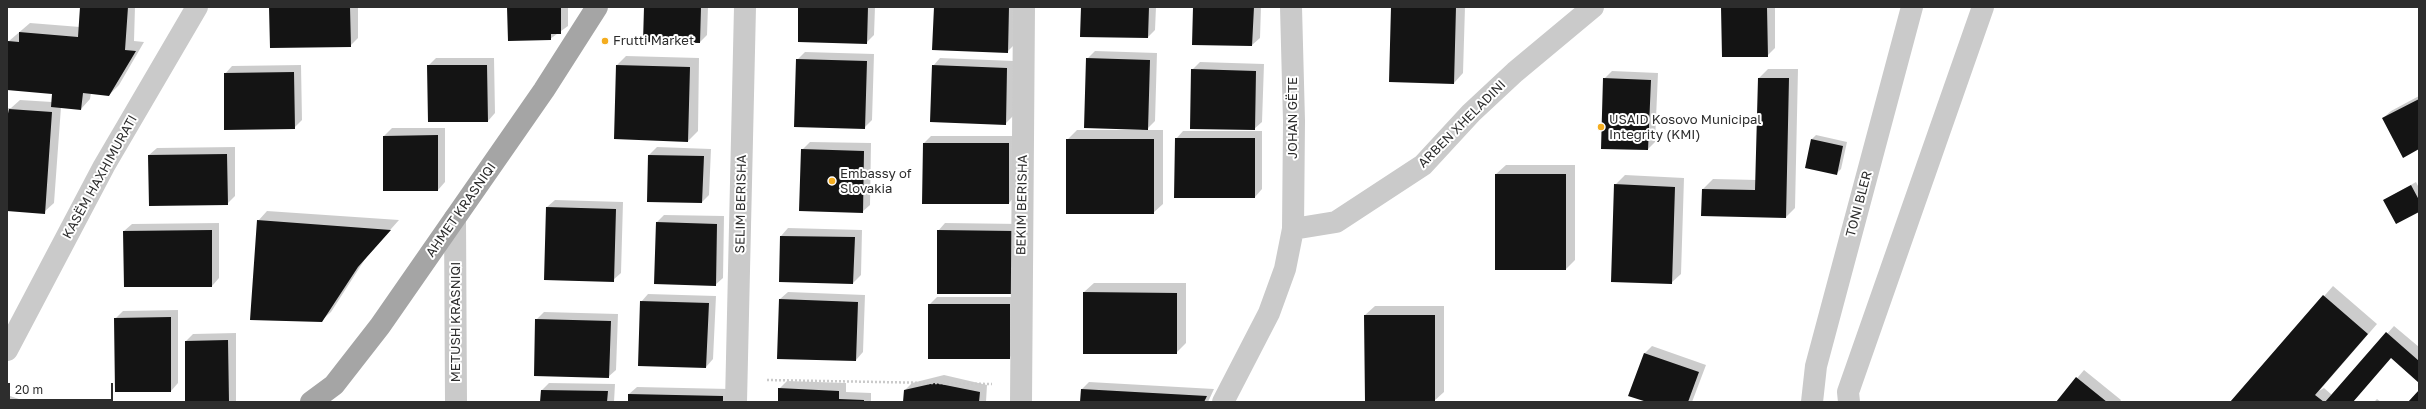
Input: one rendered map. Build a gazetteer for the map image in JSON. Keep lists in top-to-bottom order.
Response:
{
  "streets": {
    "main road": ["AHMET KRASNIQI"],
    "street": [
      "JOHAN GËTE",
      "ARBEN XHELADINI",
      "KASËM HAXHIMURATI",
      "SELIM BERISHA",
      "TONI BLER",
      "BEKIM BERISHA",
      "METUSH KRASNIQI"
    ]
  },
  "crossings": [
    ["JOHAN GËTE", "ARBEN XHELADINI"],
    ["AHMET KRASNIQI", "METUSH KRASNIQI"]
  ],
  "places": ["Frutti Market", "USAID Kosovo Municipal Integrity (KMI)", "Embassy of Slovakia"],
  "scale_bar": "20 m"
}
